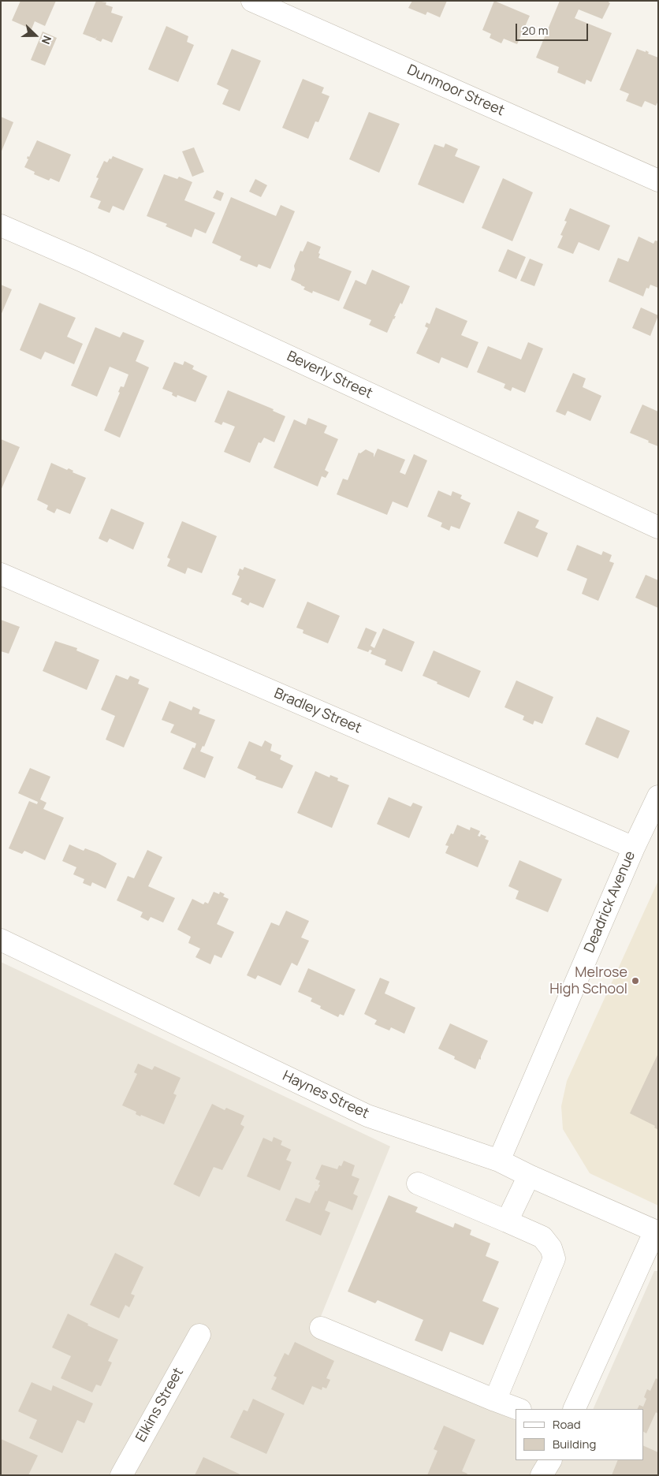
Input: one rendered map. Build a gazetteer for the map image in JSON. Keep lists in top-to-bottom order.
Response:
{
  "streets": {
    "street": [
      "Dunmoor Street",
      "Beverly Street",
      "Bradley Street",
      "Deadrick Avenue",
      "Haynes Street",
      "Elkins Street"
    ]
  },
  "crossings": [
    ["Bradley Street", "Deadrick Avenue"],
    ["Deadrick Avenue", "Haynes Street"]
  ],
  "places": ["Melrose High School"],
  "legend": ["Road", "Building"],
  "scale_bar": "20 m",
  "north": "right"
}
